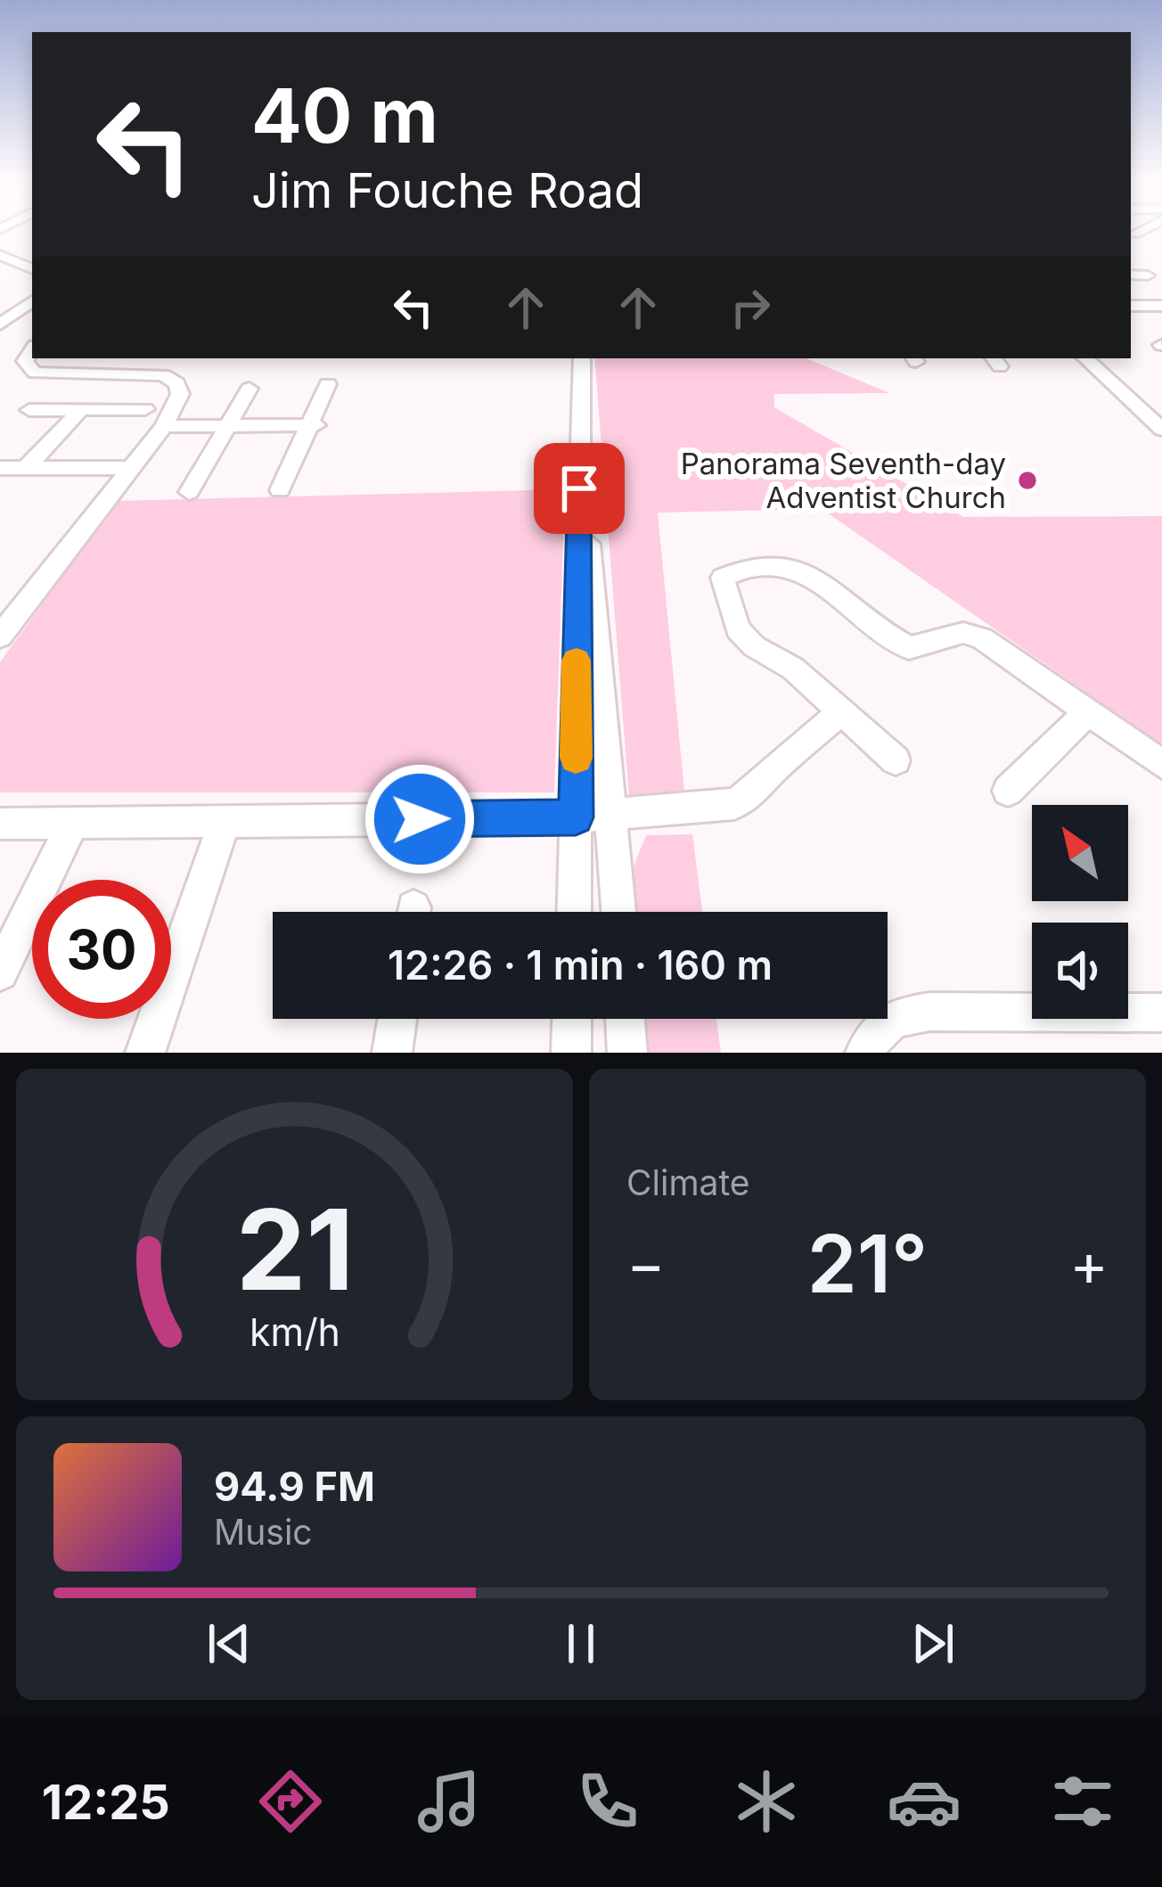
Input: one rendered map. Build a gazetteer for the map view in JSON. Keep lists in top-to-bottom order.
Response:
{
  "places": ["Panorama Seventh-day Adventist Church"],
  "north": "top left",
  "page": {
    "turn": ["40 m", "Jim Fouche Road"],
    "limit": "30",
    "trip": "12:26 · 1 min · 160 m",
    "tile": "Climate",
    "heat": ["−", "21°", "+"],
    "song": ["94.9 FM", "Music"],
    "tabs": "12:25",
    "gauge": ["21", "km/h"]
  }
}
